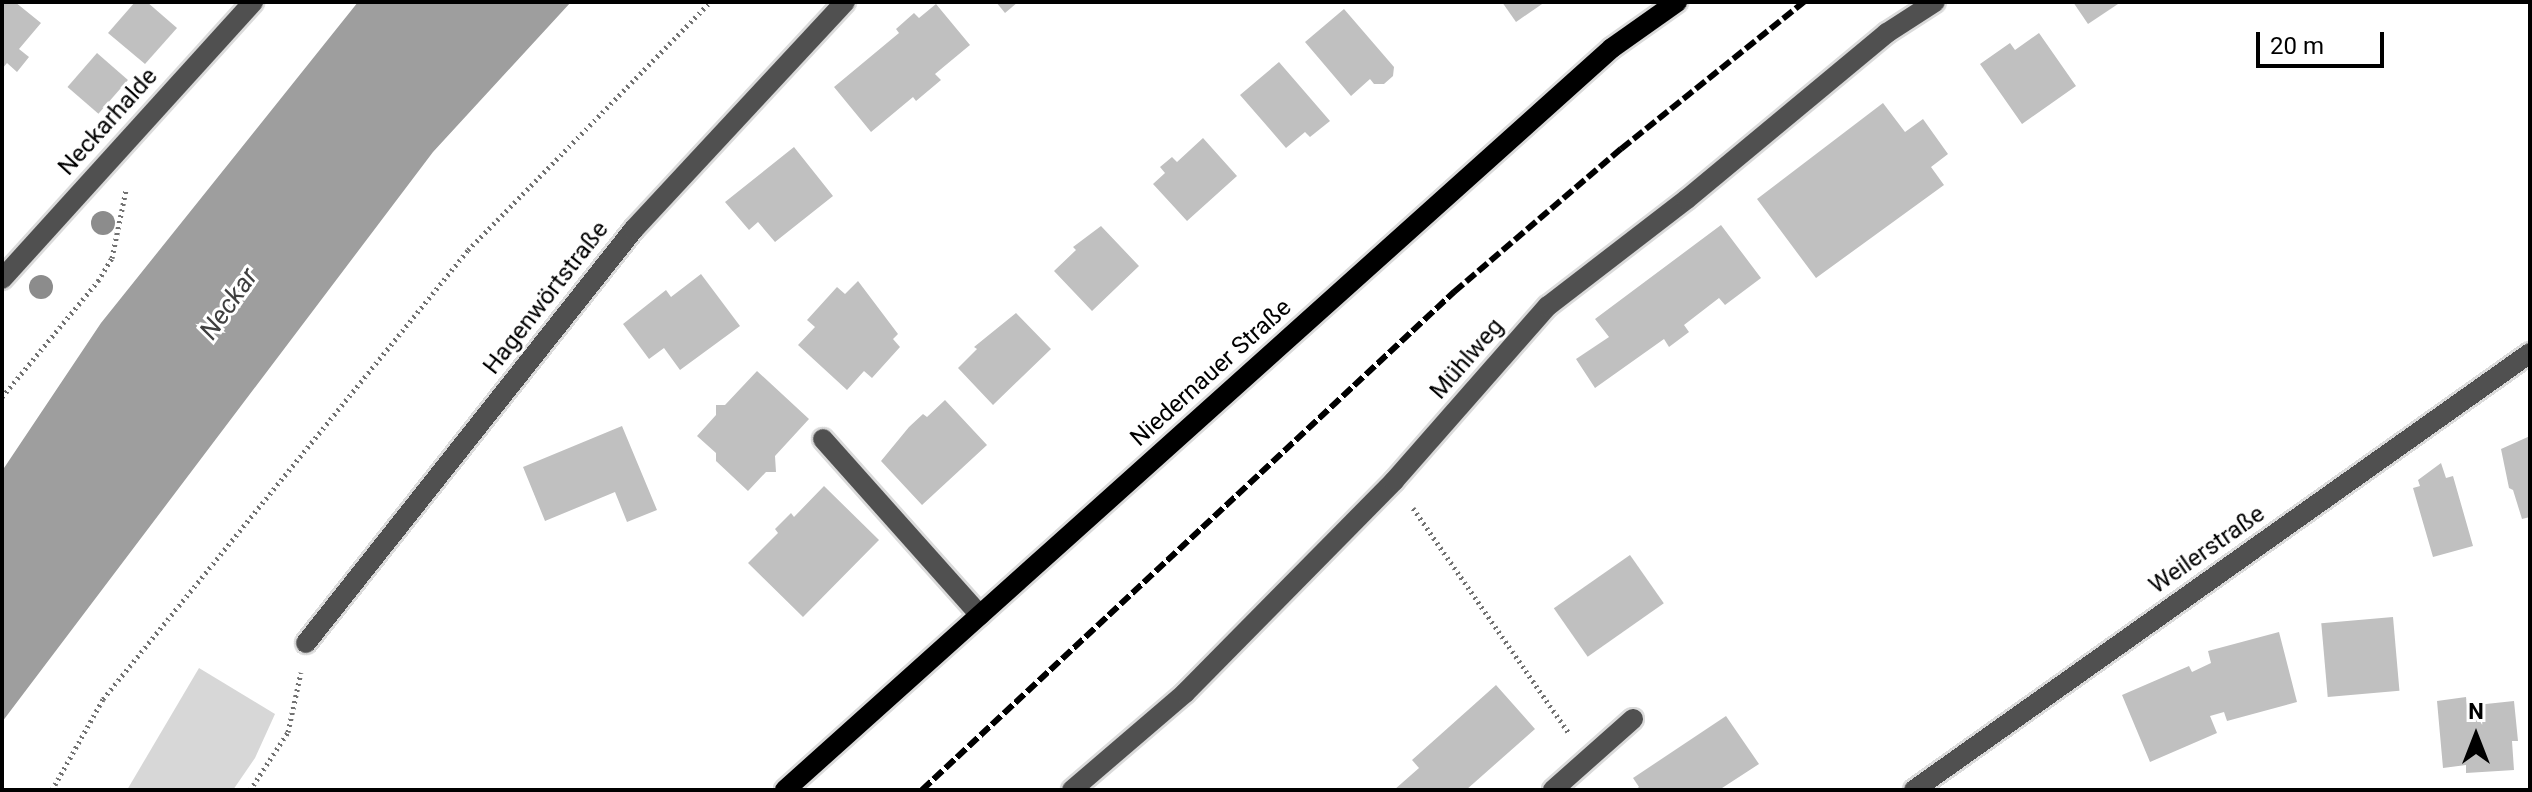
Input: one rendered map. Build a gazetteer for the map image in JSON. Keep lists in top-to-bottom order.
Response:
{
  "streets": {
    "main road": ["Niedernauer Straße"],
    "street": [
      "Neckarhalde",
      "Hagenwörtstraße",
      "Mühlweg",
      "Weilerstraße"
    ]
  },
  "water": ["Neckar"],
  "scale_bar": "20 m",
  "north": "top"
}
